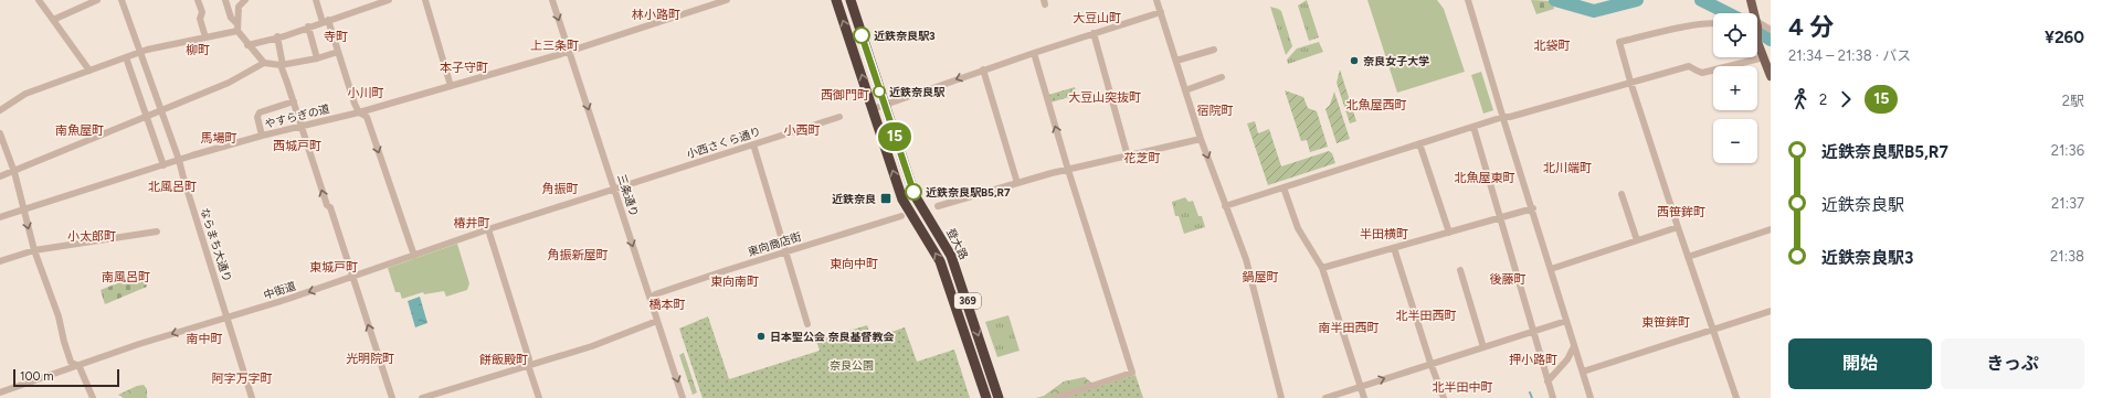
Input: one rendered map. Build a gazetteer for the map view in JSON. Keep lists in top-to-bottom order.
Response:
{
  "streets": {
    "highway": ["登大路", "369"],
    "street": [
      "やすらぎの道",
      "小西さくら通り",
      "三条通り",
      "東向商店街",
      "ならまち大通り",
      "中街道"
    ]
  },
  "crossings": [
    ["やすらぎの道", "三条通り"],
    ["やすらぎの道", "ならまち大通り"],
    ["小西さくら通り", "三条通り"],
    ["小西さくら通り", "中街道"],
    ["三条通り", "中街道"],
    ["登大路", "369"],
    ["ならまち大通り", "中街道"]
  ],
  "one_way": ["三条通り", "中街道"],
  "districts": [
    "林小路町",
    "大豆山町",
    "寺町",
    "上三条町",
    "北袋町",
    "柳町",
    "本子守町",
    "小川町",
    "西御門町",
    "大豆山突抜町",
    "北魚屋西町",
    "宿院町",
    "南魚屋町",
    "小西町",
    "馬場町",
    "西城戸町",
    "花芝町",
    "北川端町",
    "北魚屋東町",
    "北風呂町",
    "角振町",
    "西笹鉾町",
    "椿井町",
    "半田横町",
    "小太郎町",
    "角振新屋町",
    "東向中町",
    "東城戸町",
    "南風呂町",
    "鍋屋町",
    "後藤町",
    "東向南町",
    "橋本町",
    "北半田西町",
    "東笹鉾町",
    "南半田西町",
    "南中町",
    "光明院町",
    "餅飯殿町",
    "押小路町",
    "阿字万字町",
    "北半田中町"
  ],
  "parks": ["奈良公園"],
  "places": {
    "other": [
      "近鉄奈良駅3",
      "奈良女子大学",
      "近鉄奈良駅",
      "近鉄奈良駅B5,R7",
      "日本聖公会 奈良基督教会"
    ],
    "transit": ["近鉄奈良"]
  },
  "lines": ["bus line 15"],
  "scale_bar": "100 m",
  "page": {
    "on_map": "15",
    "heading": ["4 分", "21:34 – 21:38 · バス", "¥260"],
    "map_buttons": ["+", "−"],
    "legs": ["2", "15", "2駅"],
    "list": [
      {
        "name": "近鉄奈良駅B5,R7",
        "value": "21:36"
      },
      {
        "name": "近鉄奈良駅",
        "value": "21:37"
      },
      {
        "name": "近鉄奈良駅3",
        "value": "21:38"
      }
    ],
    "buttons": ["開始", "きっぷ"],
    "scale": "100 m"
  }
}
